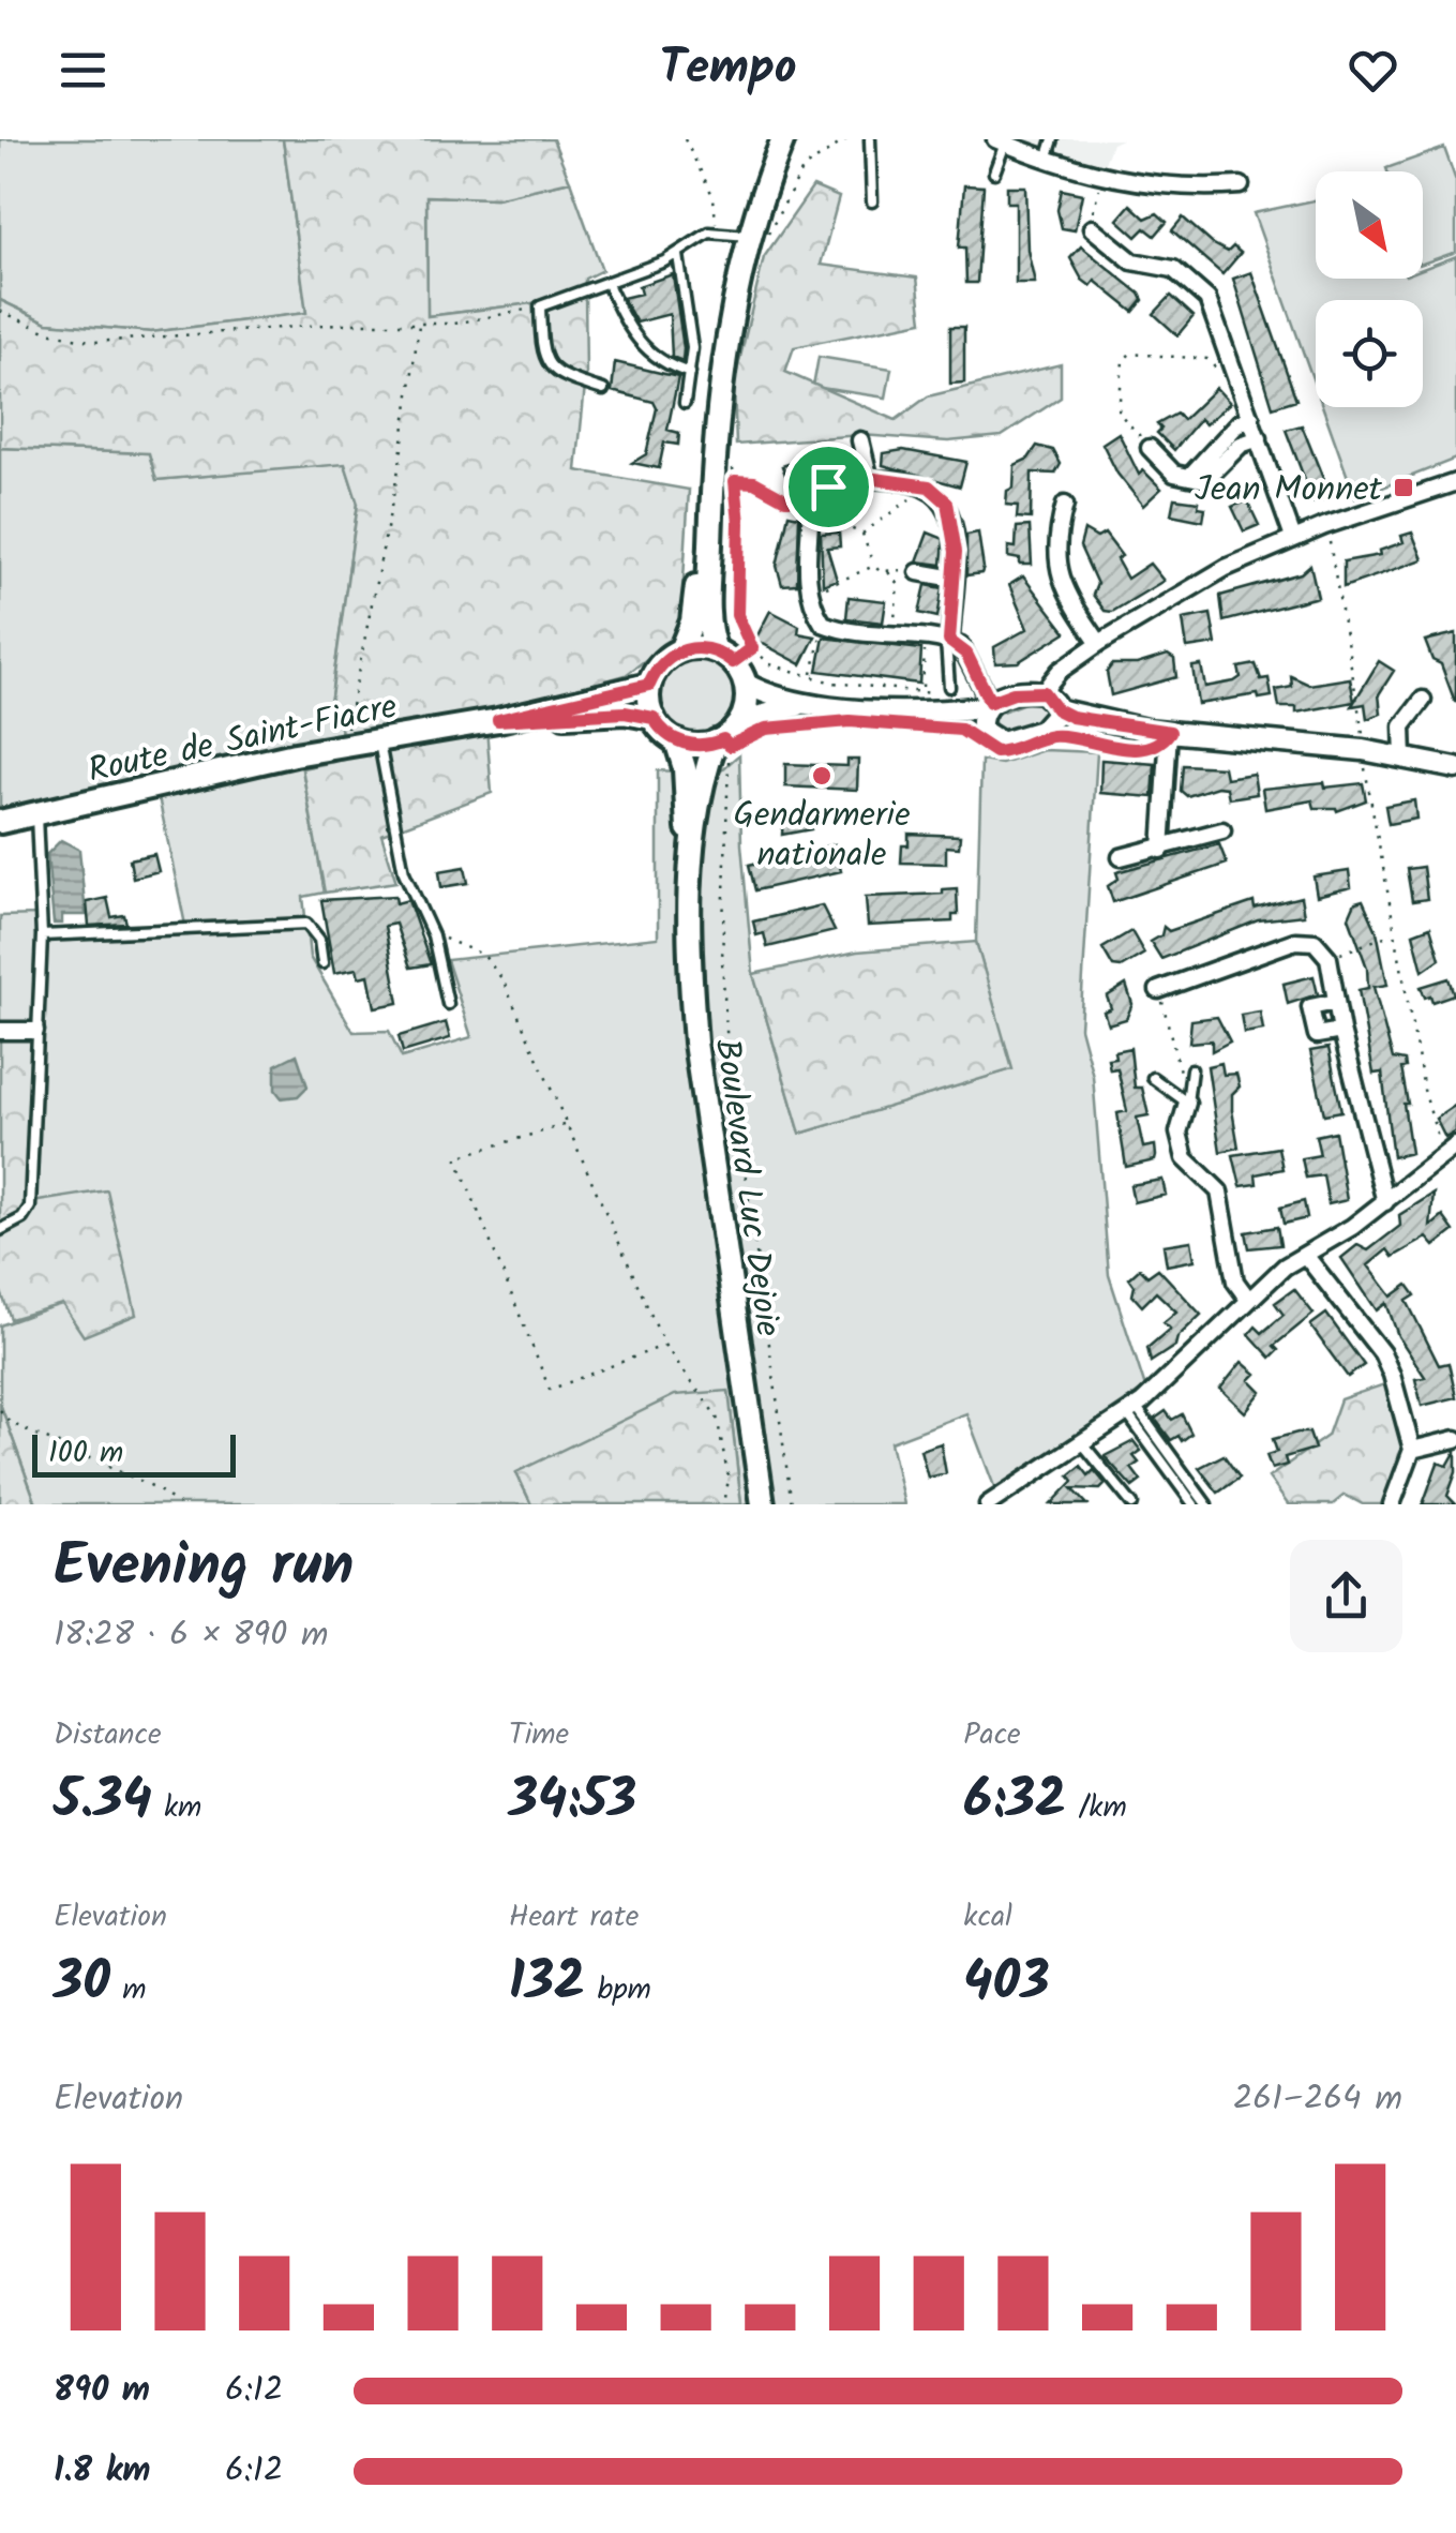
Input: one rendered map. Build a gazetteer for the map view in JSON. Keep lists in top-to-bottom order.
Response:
{
  "streets": {
    "main road": ["Route de Saint-Fiacre", "Boulevard Luc Dejoie"]
  },
  "crossings": [
    ["Route de Saint-Fiacre", "Boulevard Luc Dejoie"]
  ],
  "places": {
    "transit": ["Jean Monnet"],
    "other": ["Gendarmerie nationale"]
  },
  "scale_bar": "100 m",
  "north": "bottom right",
  "page": {
    "header": "Tempo",
    "scale": "100 m",
    "heading": ["Evening run", "18:28 · 6 × 890 m"],
    "stats": [
      ["Distance", "5.34 km"],
      ["Time", "34:53"],
      ["Pace", "6:32 /km"],
      ["Elevation", "30 m"],
      ["Heart rate", "132 bpm"],
      ["kcal", "403"]
    ],
    "chart": ["Elevation", "261–264 m"],
    "list": [
      {
        "name": "890 m",
        "note": "6:12"
      },
      {
        "name": "1.8 km",
        "note": "6:12"
      }
    ]
  }
}
